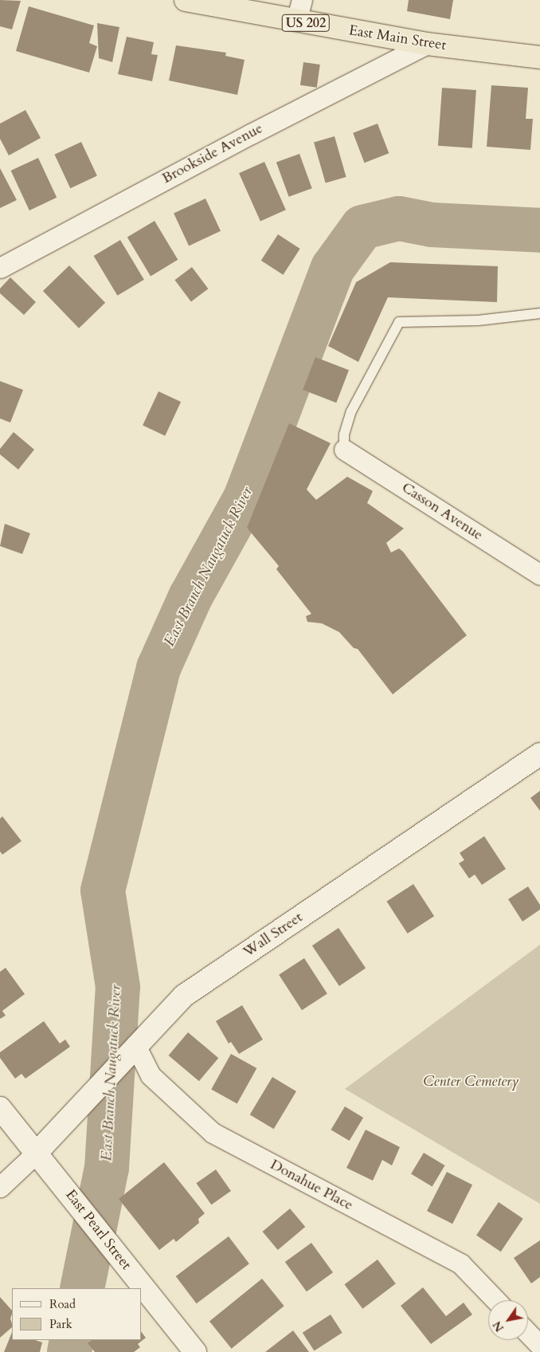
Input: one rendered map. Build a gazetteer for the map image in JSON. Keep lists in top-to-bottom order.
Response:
{
  "streets": {
    "highway": ["US 202", "East Main Street"],
    "street": [
      "Brookside Avenue",
      "Casson Avenue",
      "Wall Street",
      "Donahue Place",
      "East Pearl Street"
    ]
  },
  "crossings": [
    ["East Main Street", "Brookside Avenue"],
    ["Wall Street", "Donahue Place"],
    ["Wall Street", "East Pearl Street"]
  ],
  "water": ["East Branch Naugatuck River"],
  "parks": ["Center Cemetery"],
  "legend": ["Road", "Park"],
  "north": "bottom left"
}
